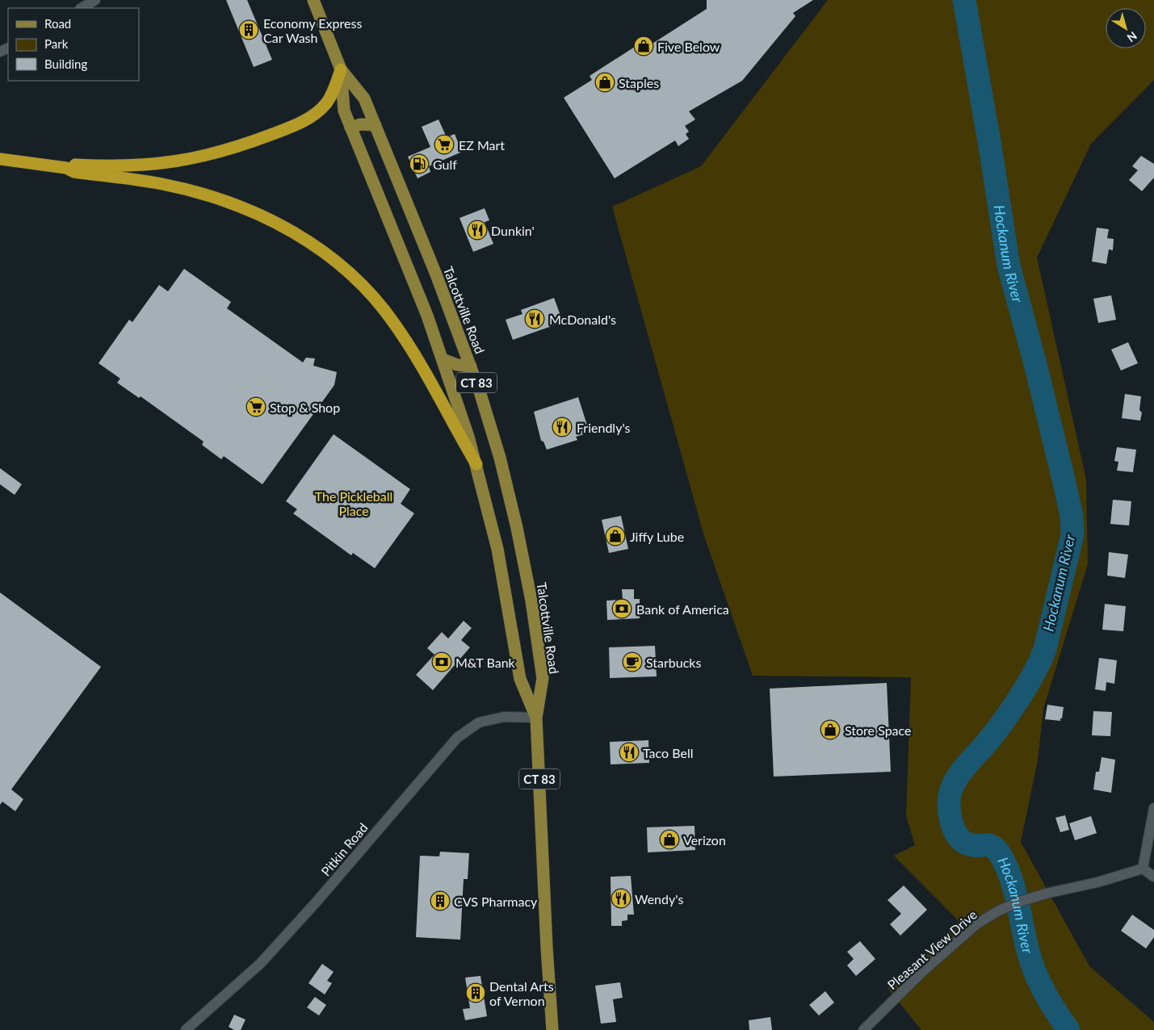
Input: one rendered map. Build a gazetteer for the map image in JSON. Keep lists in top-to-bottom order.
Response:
{
  "streets": {
    "main road": ["Talcottville Road", "CT 83"],
    "street": ["Pitkin Road", "Pleasant View Drive"]
  },
  "crossings": [
    ["Talcottville Road", "Pitkin Road"]
  ],
  "water": ["Hockanum River"],
  "parks": ["The Pickleball Place"],
  "places": {
    "building": ["Economy Express Car Wash", "CVS Pharmacy", "Dental Arts of Vernon"],
    "shop": [
      "Five Below",
      "Staples",
      "Jiffy Lube",
      "Store Space",
      "Verizon"
    ],
    "supermarket": ["EZ Mart", "Stop & Shop"],
    "fuel station": ["Gulf"],
    "restaurant": [
      "Dunkin'",
      "McDonald's",
      "Friendly's",
      "Taco Bell",
      "Wendy's"
    ],
    "bank": ["Bank of America", "M&T Bank"],
    "cafe": ["Starbucks"]
  },
  "legend": ["Road", "Park", "Building"],
  "north": "bottom right"
}
